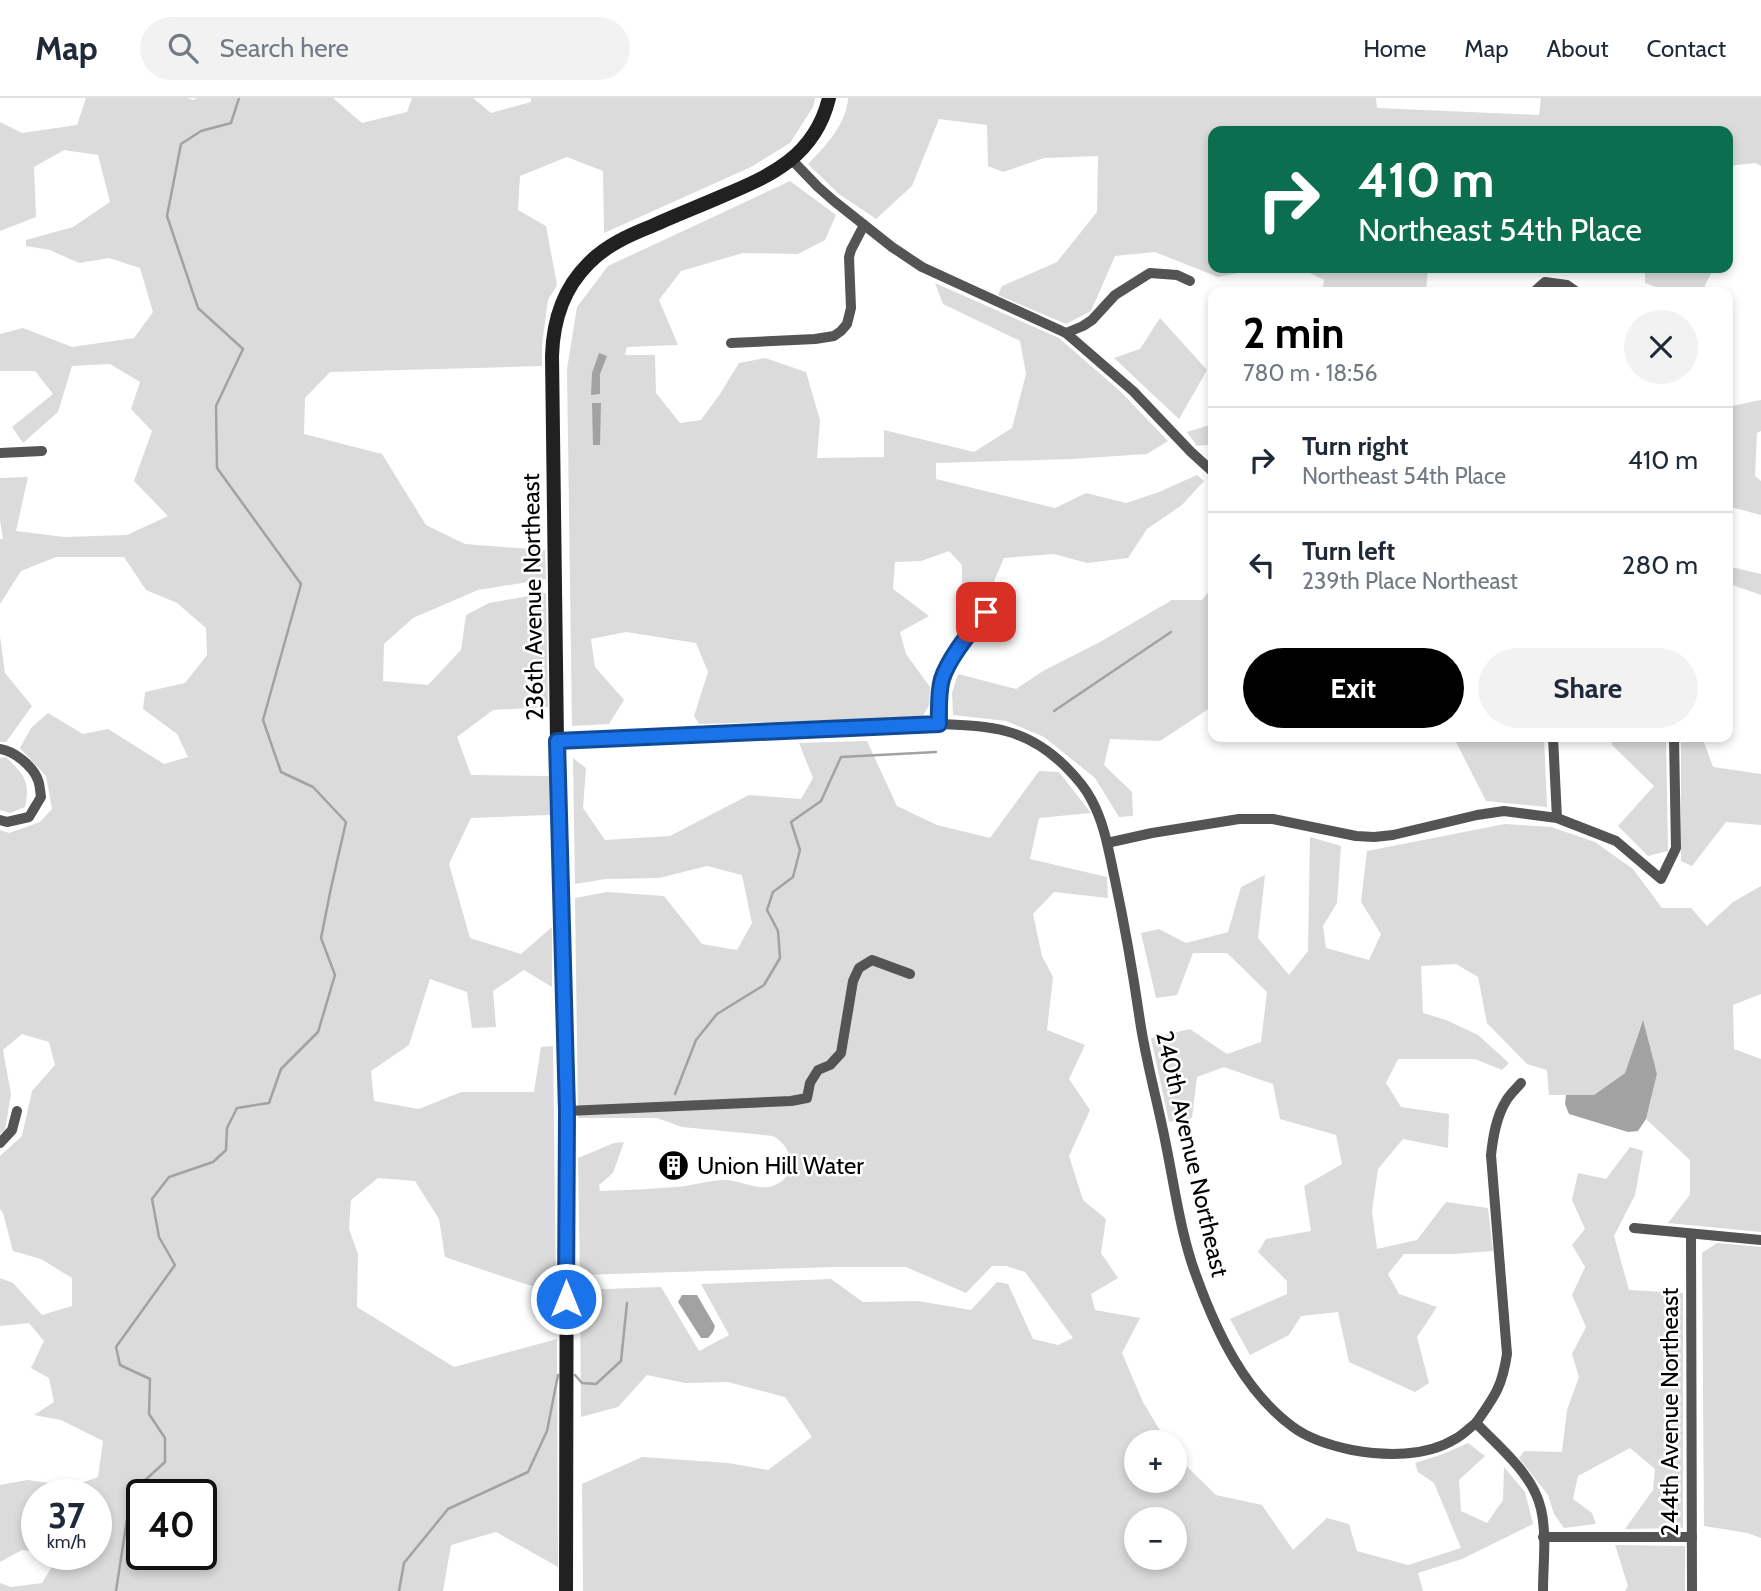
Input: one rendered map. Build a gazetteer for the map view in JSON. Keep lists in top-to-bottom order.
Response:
{
  "streets": {
    "street": ["236th Avenue Northeast", "240th Avenue Northeast", "244th Avenue Northeast"]
  },
  "crossings": [
    ["236th Avenue Northeast", "240th Avenue Northeast"]
  ],
  "places": {
    "building": ["Union Hill Water"]
  },
  "page": {
    "header": "Map",
    "search": "Search here",
    "nav": [
      "Home",
      "Map",
      "About",
      "Contact"
    ],
    "turn": ["410 m", "Northeast 54th Place"],
    "heading": ["2 min", "780 m · 18:56"],
    "list": [
      {
        "name": "Turn right",
        "note": "Northeast 54th Place",
        "value": "410 m"
      },
      {
        "name": "Turn left",
        "note": "239th Place Northeast",
        "value": "280 m"
      }
    ],
    "buttons": ["Exit", "Share"],
    "map_buttons": ["+", "−"],
    "speed": "37 km/h",
    "limit": "40"
  }
}
